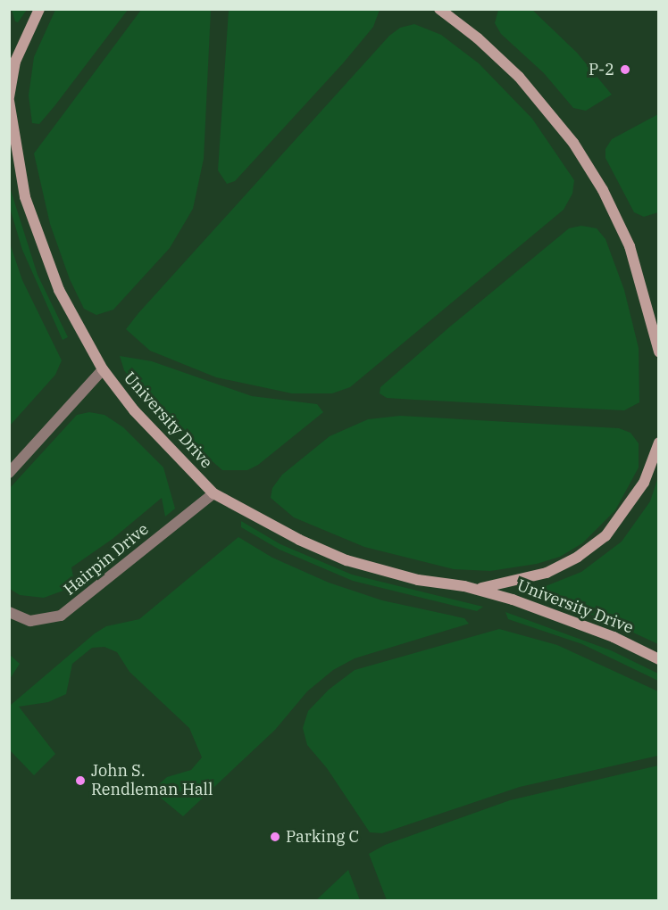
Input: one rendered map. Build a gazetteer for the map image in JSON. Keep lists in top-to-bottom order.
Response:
{
  "streets": {
    "main road": ["University Drive"],
    "street": ["Hairpin Drive"]
  },
  "crossings": [
    ["University Drive", "Hairpin Drive"]
  ],
  "places": ["P-2", "John S. Rendleman Hall", "Parking C"]
}
